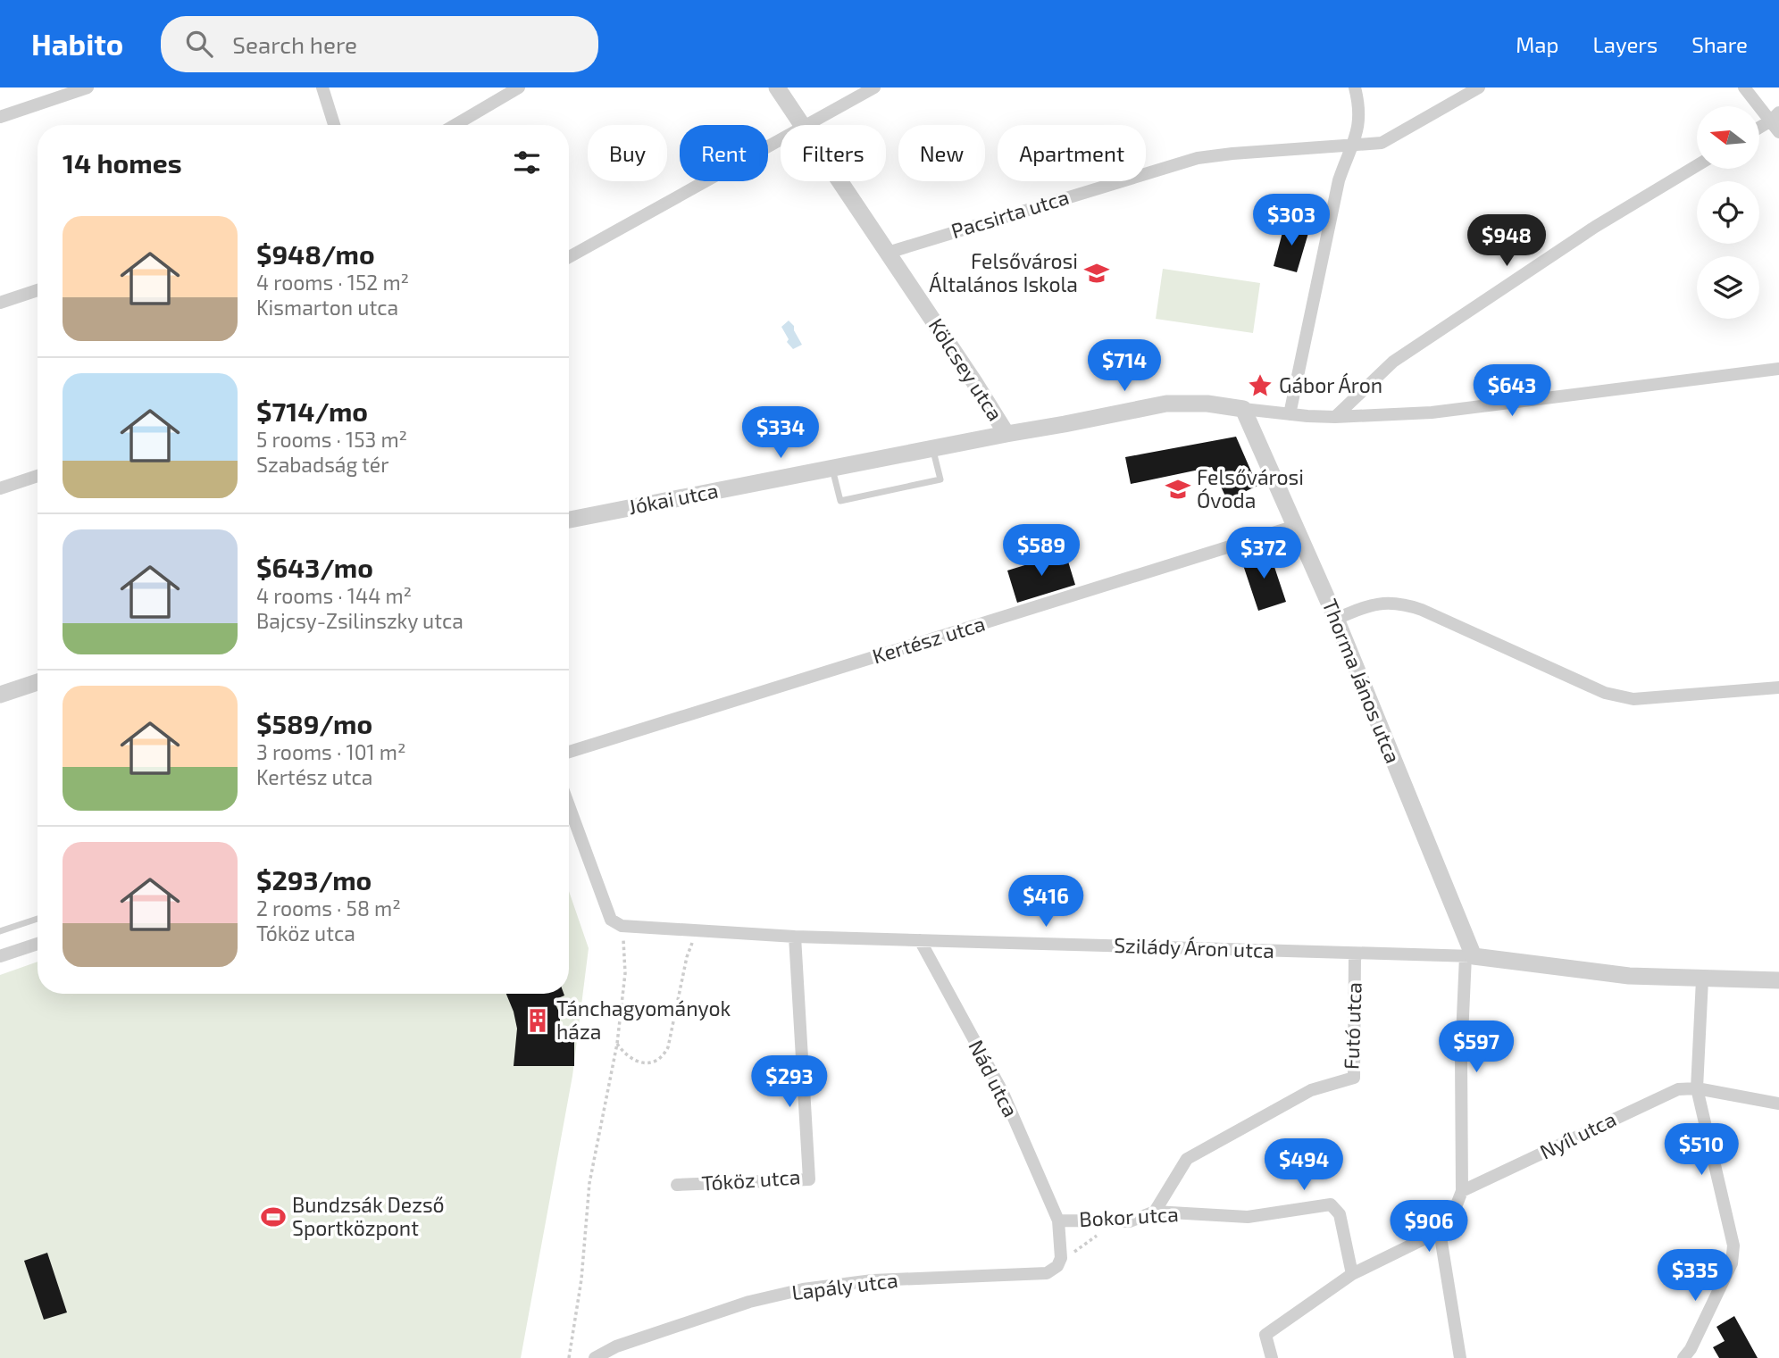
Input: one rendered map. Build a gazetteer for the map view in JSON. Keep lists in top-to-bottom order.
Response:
{
  "streets": {
    "street": [
      "Pacsirta utca",
      "Kölcsey utca",
      "Jókai utca",
      "Kertész utca",
      "Thorma János utca",
      "Szilády Áron utca",
      "Futó utca",
      "Nád utca",
      "Nyíl utca",
      "Tóköz utca",
      "Bokor utca",
      "Lapály utca"
    ]
  },
  "crossings": [
    ["Pacsirta utca", "Kölcsey utca"],
    ["Kölcsey utca", "Jókai utca"],
    ["Jókai utca", "Thorma János utca"],
    ["Kertész utca", "Thorma János utca"],
    ["Thorma János utca", "Szilády Áron utca"],
    ["Szilády Áron utca", "Futó utca"],
    ["Szilády Áron utca", "Nád utca"],
    ["Szilády Áron utca", "Tóköz utca"],
    ["Futó utca", "Bokor utca"],
    ["Nád utca", "Bokor utca"]
  ],
  "places": {
    "school or university": ["Felsővárosi Általános Iskola", "Felsővárosi Óvoda"],
    "place": ["Gábor Áron"],
    "building": ["Tánchagyományok háza"],
    "sports": ["Bundzsák Dezső Sportközpont"]
  },
  "north": "left",
  "page": {
    "header": "Habito",
    "search": "Search here",
    "nav": ["Map", "Layers", "Share"],
    "chip": [
      "Buy",
      "Rent",
      "Filters",
      "New",
      "Apartment"
    ],
    "heading": "14 homes",
    "price": [
      "$303",
      "$948",
      "$714",
      "$643",
      "$334",
      "$589",
      "$372",
      "$416",
      "$597",
      "$293",
      "$510",
      "$494",
      "$906",
      "$335"
    ],
    "list": [
      {
        "name": "$948/mo",
        "note": "4 rooms · 152 m² · Kismarton utca"
      },
      {
        "name": "$714/mo",
        "note": "5 rooms · 153 m² · Szabadság tér"
      },
      {
        "name": "$643/mo",
        "note": "4 rooms · 144 m² · Bajcsy-Zsilinszky utca"
      },
      {
        "name": "$589/mo",
        "note": "3 rooms · 101 m² · Kertész utca"
      },
      {
        "name": "$293/mo",
        "note": "2 rooms · 58 m² · Tóköz utca"
      }
    ]
  }
}
